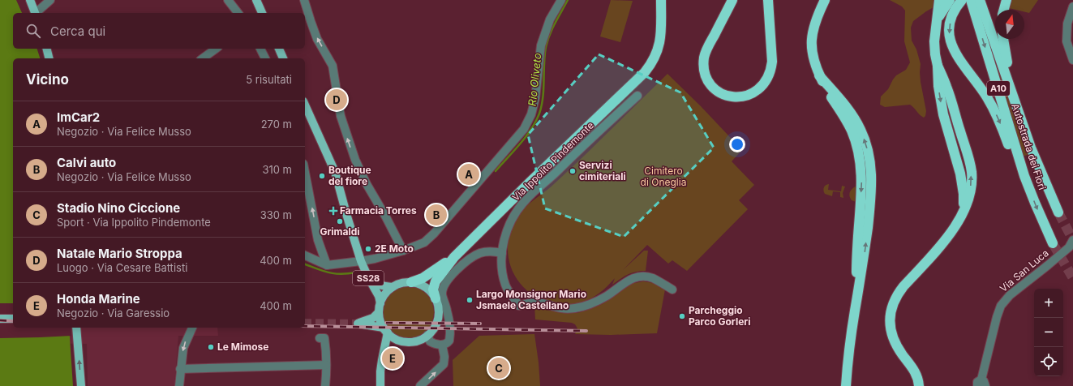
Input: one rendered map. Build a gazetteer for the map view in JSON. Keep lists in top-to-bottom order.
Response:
{
  "streets": {
    "highway": ["A10", "Autostrada dei Fiori"],
    "main road": ["SS28"],
    "street": ["Via Ippolito Pindemonte", "Via San Luca"]
  },
  "water": ["Rio Oliveto"],
  "parks": ["Cimitero di Oneglia"],
  "places": {
    "other": [
      "Servizi cimiteriali",
      "Boutique del fiore",
      "Grimaldi",
      "2E Moto",
      "Largo Monsignor Mario Jsmaele Castellano",
      "Parcheggio Parco Gorleri",
      "Le Mimose"
    ],
    "health": ["Farmacia Torres"]
  },
  "north": "top",
  "page": {
    "search": "Cerca qui",
    "heading": ["Vicino", "5 risultati"],
    "pins": [
      "D",
      "A",
      "B",
      "E",
      "C"
    ],
    "list": [
      {
        "mark": "A",
        "name": "ImCar2",
        "note": "Negozio · Via Felice Musso",
        "value": "270 m"
      },
      {
        "mark": "B",
        "name": "Calvi auto",
        "note": "Negozio · Via Felice Musso",
        "value": "310 m"
      },
      {
        "mark": "C",
        "name": "Stadio Nino Ciccione",
        "note": "Sport · Via Ippolito Pindemonte",
        "value": "330 m"
      },
      {
        "mark": "D",
        "name": "Natale Mario Stroppa",
        "note": "Luogo · Via Cesare Battisti",
        "value": "400 m"
      },
      {
        "mark": "E",
        "name": "Honda Marine",
        "note": "Negozio · Via Garessio",
        "value": "400 m"
      }
    ],
    "map_buttons": ["+", "−"]
  }
}
